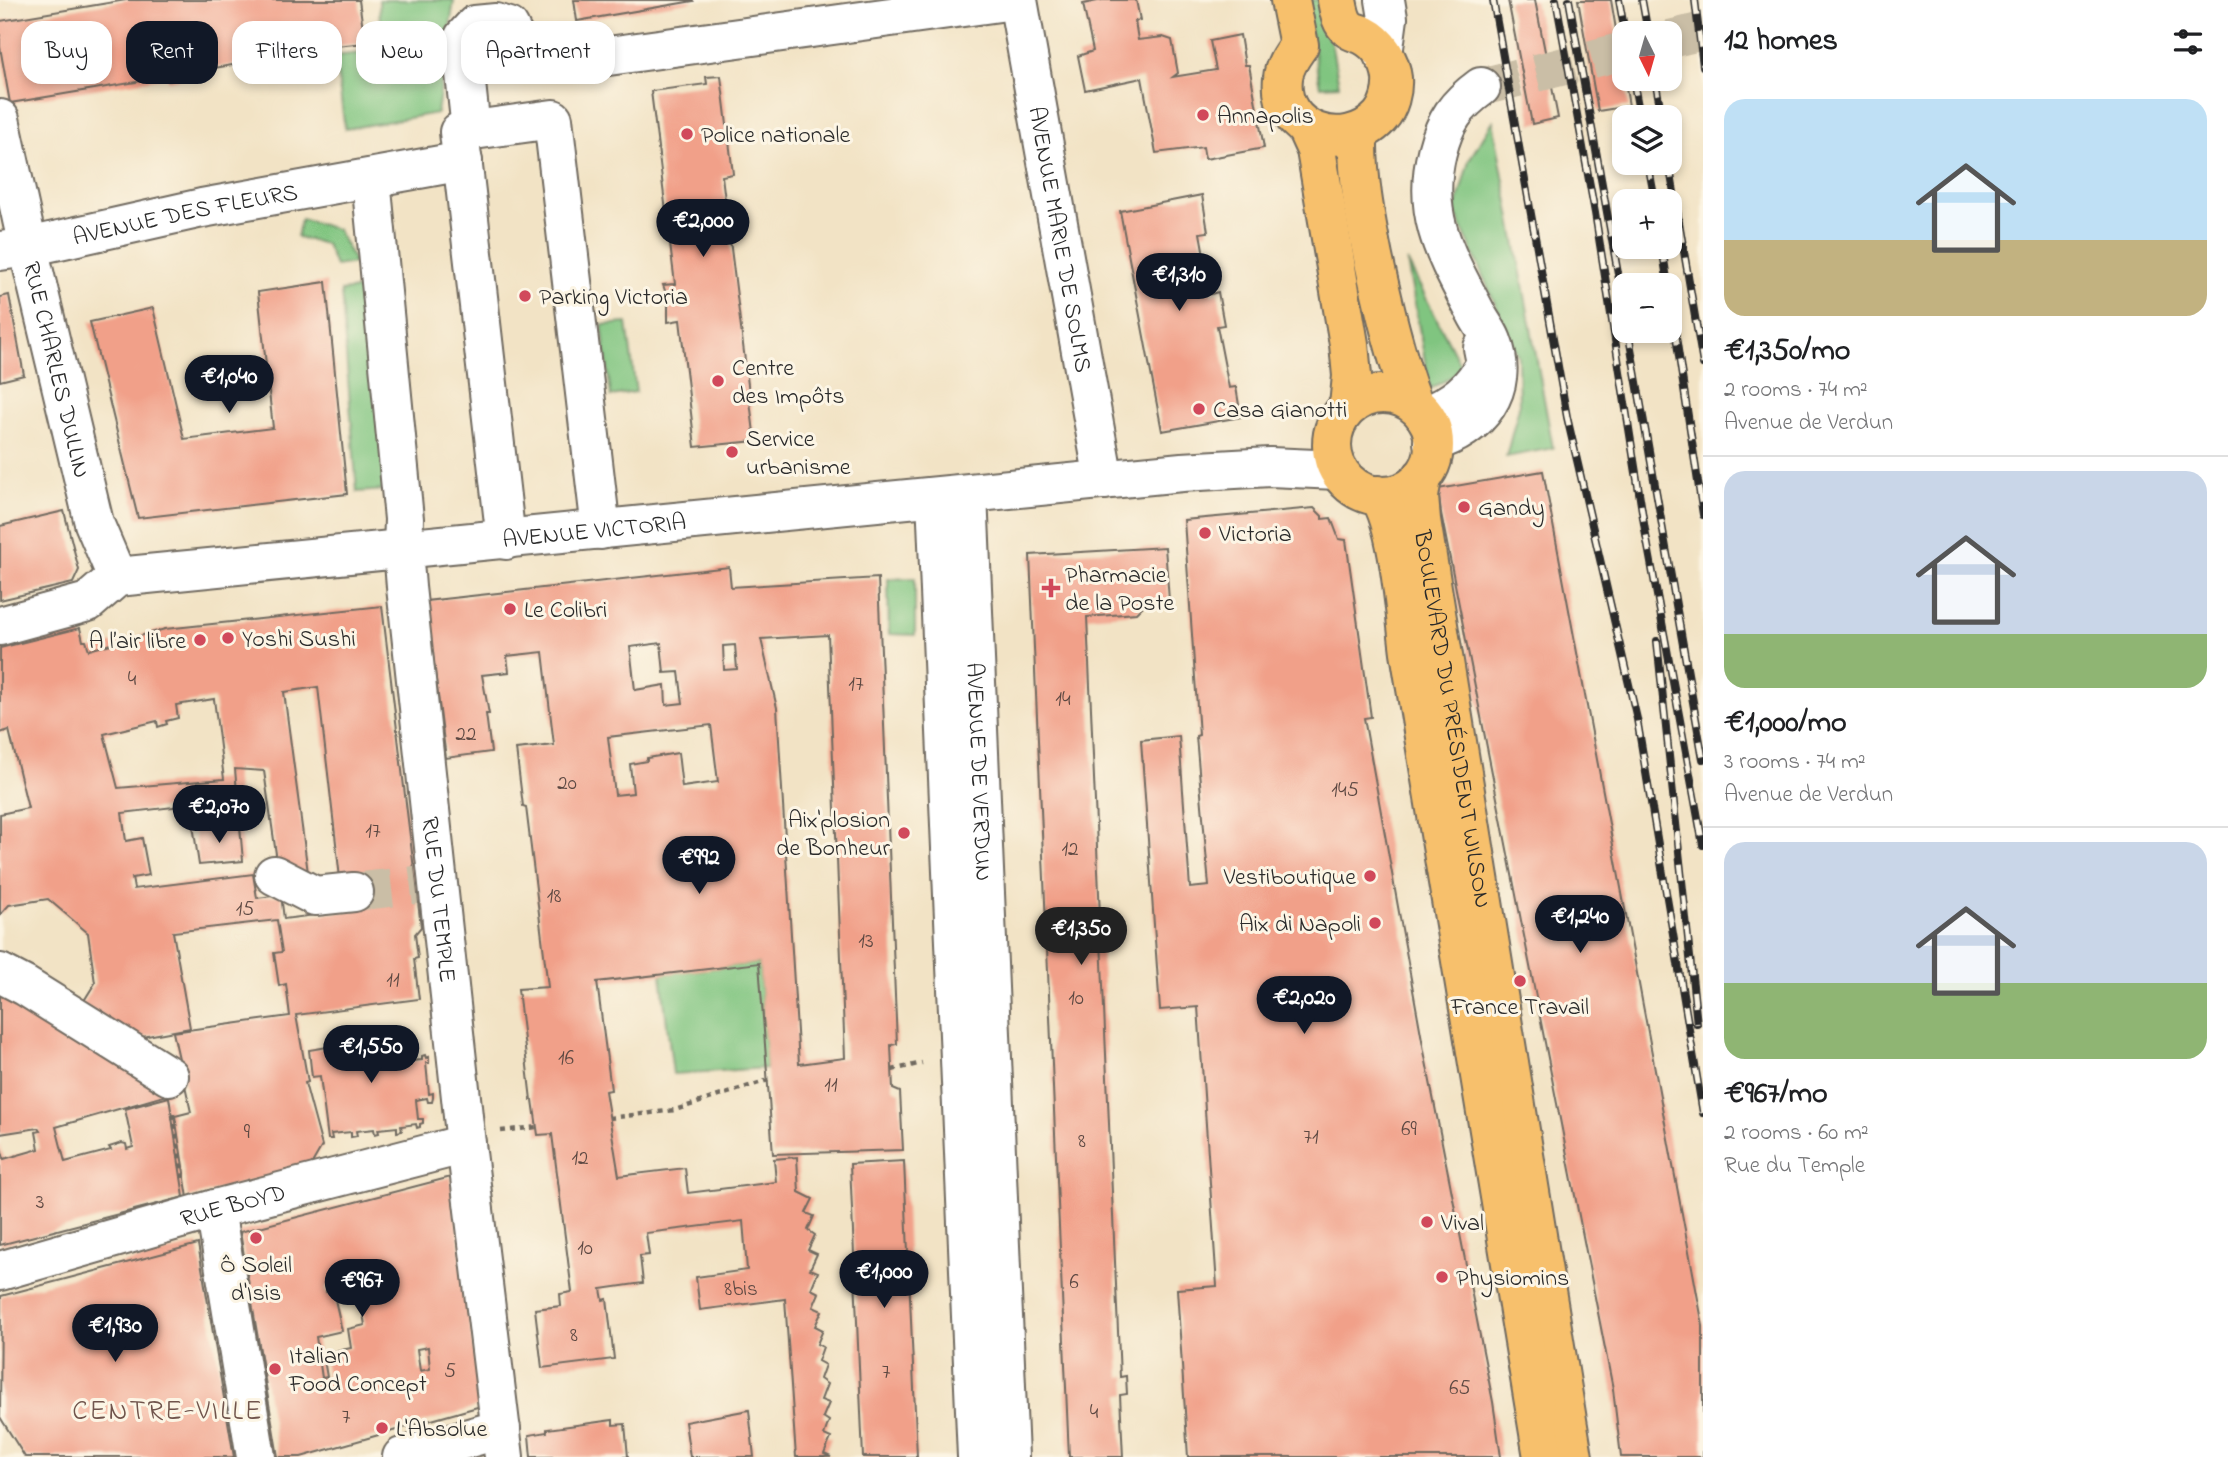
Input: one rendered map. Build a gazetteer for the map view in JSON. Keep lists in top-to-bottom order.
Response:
{
  "streets": {
    "main road": ["BOULEVARD DU PRÉSIDENT WILSON"],
    "street": [
      "AVENUE DES FLEURS",
      "AVENUE MARIE DE SOLMS",
      "RUE CHARLES DULLIN",
      "AVENUE VICTORIA",
      "AVENUE DE VERDUN",
      "RUE DU TEMPLE",
      "RUE BOYD"
    ]
  },
  "crossings": [
    ["AVENUE DES FLEURS", "RUE CHARLES DULLIN"],
    ["AVENUE DES FLEURS", "AVENUE VICTORIA"],
    ["AVENUE DES FLEURS", "RUE DU TEMPLE"],
    ["AVENUE MARIE DE SOLMS", "AVENUE VICTORIA"],
    ["RUE CHARLES DULLIN", "AVENUE VICTORIA"],
    ["AVENUE VICTORIA", "BOULEVARD DU PRÉSIDENT WILSON"],
    ["AVENUE VICTORIA", "AVENUE DE VERDUN"],
    ["AVENUE VICTORIA", "RUE DU TEMPLE"],
    ["RUE DU TEMPLE", "RUE BOYD"]
  ],
  "districts": ["CENTRE-VILLE"],
  "places": {
    "other": [
      "Annapolis",
      "Police nationale",
      "Parking Victoria",
      "Centre des Impôts",
      "Casa Gianotti",
      "Service urbanisme",
      "Gandy",
      "Victoria",
      "Le Colibri",
      "Yoshi Sushi",
      "A l’air libre",
      "Aix'plosion de Bonheur",
      "Vestiboutique",
      "Aix di Napoli",
      "France Travail",
      "Vival",
      "Ô Soleil d'Isis",
      "Physiomins",
      "Italian Food Concept",
      "L'Absolue"
    ],
    "health": ["Pharmacie de la Poste"]
  },
  "house_numbers": [
    "4",
    "17",
    "14",
    "22",
    "20",
    "145",
    "17",
    "12",
    "18",
    "15",
    "13",
    "11",
    "10",
    "16",
    "11",
    "69",
    "9",
    "71",
    "8",
    "12",
    "3",
    "10",
    "6",
    "8bis",
    "8",
    "5",
    "7",
    "65",
    "4",
    "7"
  ],
  "north": "bottom",
  "page": {
    "heading": "12 homes",
    "map_buttons": ["+", "−"],
    "chip": [
      "Buy",
      "Rent",
      "Filters",
      "New",
      "Apartment"
    ],
    "list": [
      {
        "name": "€1,350/mo",
        "note": "2 rooms · 74 m² · Avenue de Verdun"
      },
      {
        "name": "€1,000/mo",
        "note": "3 rooms · 74 m² · Avenue de Verdun"
      },
      {
        "name": "€967/mo",
        "note": "2 rooms · 60 m² · Rue du Temple"
      }
    ],
    "price": [
      "€2,000",
      "€1,310",
      "€1,040",
      "€2,070",
      "€992",
      "€1,240",
      "€1,350",
      "€2,020",
      "€1,550",
      "€1,000",
      "€967",
      "€1,930"
    ]
  }
}
